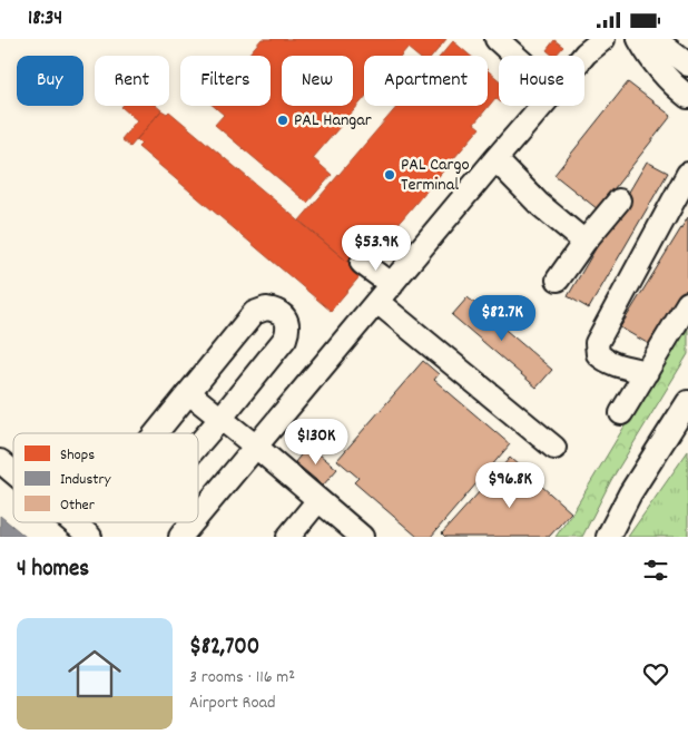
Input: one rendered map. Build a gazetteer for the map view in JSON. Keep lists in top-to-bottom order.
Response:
{
  "places": ["PAL Hangar", "PAL Cargo Terminal"],
  "legend": ["Shops", "Industry", "Other"],
  "page": {
    "status": "18:34",
    "chip": [
      "Buy",
      "Rent",
      "Filters",
      "New",
      "Apartment",
      "House"
    ],
    "price": [
      "$53.9K",
      "$82.7K",
      "$130K",
      "$96.8K"
    ],
    "heading": "4 homes",
    "list": [
      {
        "name": "$82,700",
        "note": "3 rooms · 116 m² · Airport Road"
      }
    ]
  }
}
